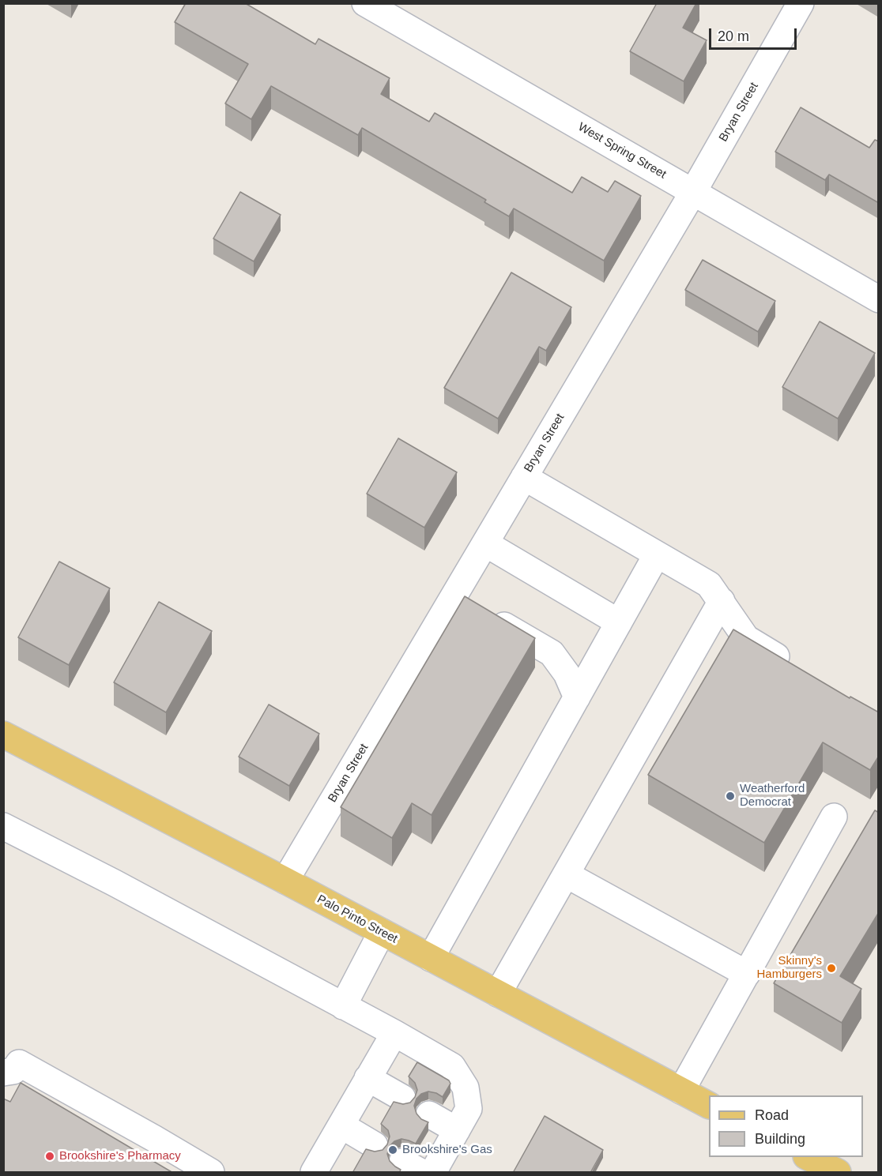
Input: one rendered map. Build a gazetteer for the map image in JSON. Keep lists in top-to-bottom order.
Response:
{
  "streets": {
    "main road": ["Palo Pinto Street"],
    "street": ["Bryan Street", "West Spring Street"]
  },
  "crossings": [
    ["Bryan Street", "West Spring Street"],
    ["Bryan Street", "Palo Pinto Street"]
  ],
  "places": [
    "Weatherford Democrat",
    "Skinny's Hamburgers",
    "Brookshire's Gas",
    "Brookshire's Pharmacy"
  ],
  "legend": ["Road", "Building"],
  "scale_bar": "20 m"
}
